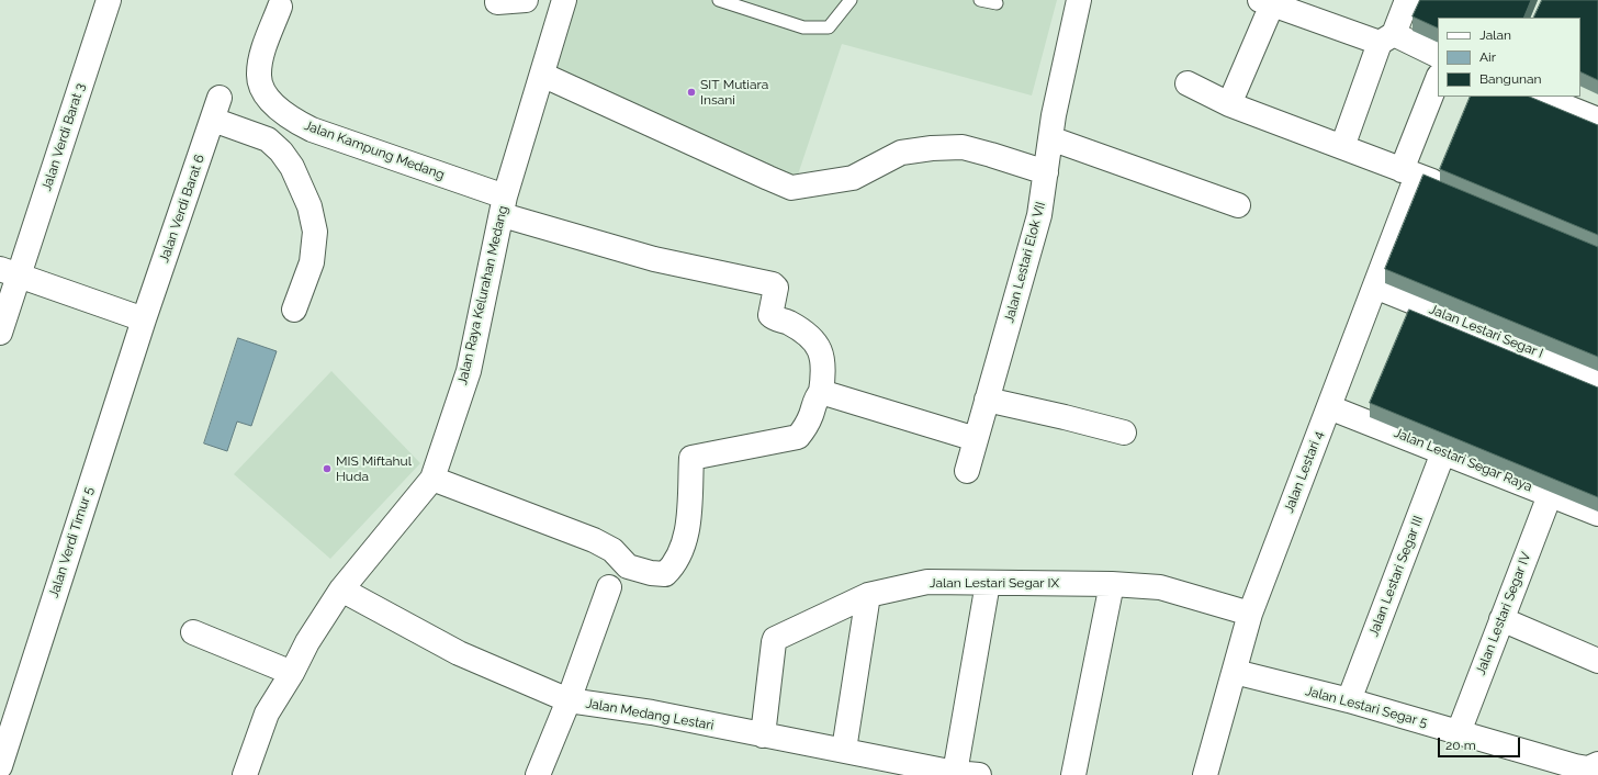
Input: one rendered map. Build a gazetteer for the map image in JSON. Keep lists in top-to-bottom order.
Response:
{
  "streets": {
    "street": [
      "Jalan Verdi Barat 3",
      "Jalan Kampung Medang",
      "Jalan Verdi Barat 6",
      "Jalan Lestari Elok VII",
      "Jalan Raya Kelurahan Medang",
      "Jalan Lestari Segar I",
      "Jalan Lestari Segar Raya",
      "Jalan Lestari 4",
      "Jalan Verdi Timur 5",
      "Jalan Lestari Segar III",
      "Jalan Lestari Segar IX",
      "Jalan Lestari Segar IV",
      "Jalan Lestari Segar 5",
      "Jalan Medang Lestari"
    ]
  },
  "crossings": [
    ["Jalan Kampung Medang", "Jalan Raya Kelurahan Medang"],
    ["Jalan Verdi Barat 6", "Jalan Verdi Timur 5"],
    ["Jalan Raya Kelurahan Medang", "Jalan Medang Lestari"],
    ["Jalan Lestari Segar I", "Jalan Lestari 4"],
    ["Jalan Lestari Segar Raya", "Jalan Lestari 4"],
    ["Jalan Lestari Segar Raya", "Jalan Lestari Segar III"],
    ["Jalan Lestari Segar Raya", "Jalan Lestari Segar IV"],
    ["Jalan Lestari 4", "Jalan Lestari Segar IX"],
    ["Jalan Lestari 4", "Jalan Lestari Segar 5"],
    ["Jalan Lestari Segar III", "Jalan Lestari Segar 5"],
    ["Jalan Lestari Segar IX", "Jalan Medang Lestari"],
    ["Jalan Lestari Segar IV", "Jalan Lestari Segar 5"]
  ],
  "places": ["SIT Mutiara Insani", "MIS Miftahul Huda"],
  "legend": ["Jalan", "Air", "Bangunan"],
  "scale_bar": "20 m"
}
